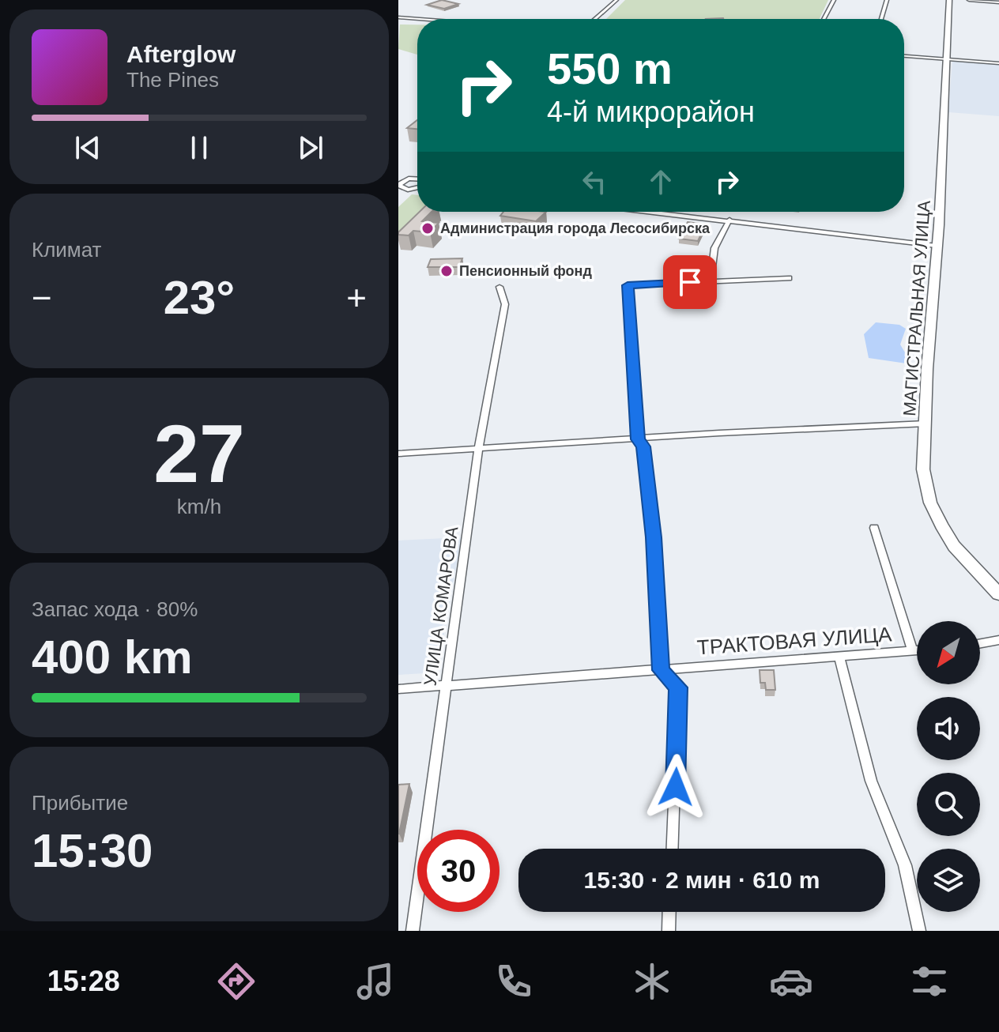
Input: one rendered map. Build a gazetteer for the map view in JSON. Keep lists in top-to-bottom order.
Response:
{
  "streets": {
    "main road": ["МАГИСТРАЛЬНАЯ УЛИЦА"],
    "street": ["УЛИЦА КОМАРОВА", "ТРАКТОВАЯ УЛИЦА"]
  },
  "crossings": [
    ["УЛИЦА КОМАРОВА", "ТРАКТОВАЯ УЛИЦА"]
  ],
  "places": ["Администрация города Лесосибирска", "Пенсионный фонд"],
  "north": "bottom left",
  "page": {
    "turn": ["550 m", "4-й микрорайон"],
    "song": ["Afterglow", "The Pines"],
    "tile": [
      "Климат",
      ["27", "km/h"],
      ["Запас хода · 80%", "400 km"],
      ["Прибытие", "15:30"]
    ],
    "heat": ["−", "23°", "+"],
    "limit": "30",
    "trip": "15:30 · 2 мин · 610 m",
    "tabs": "15:28"
  }
}
